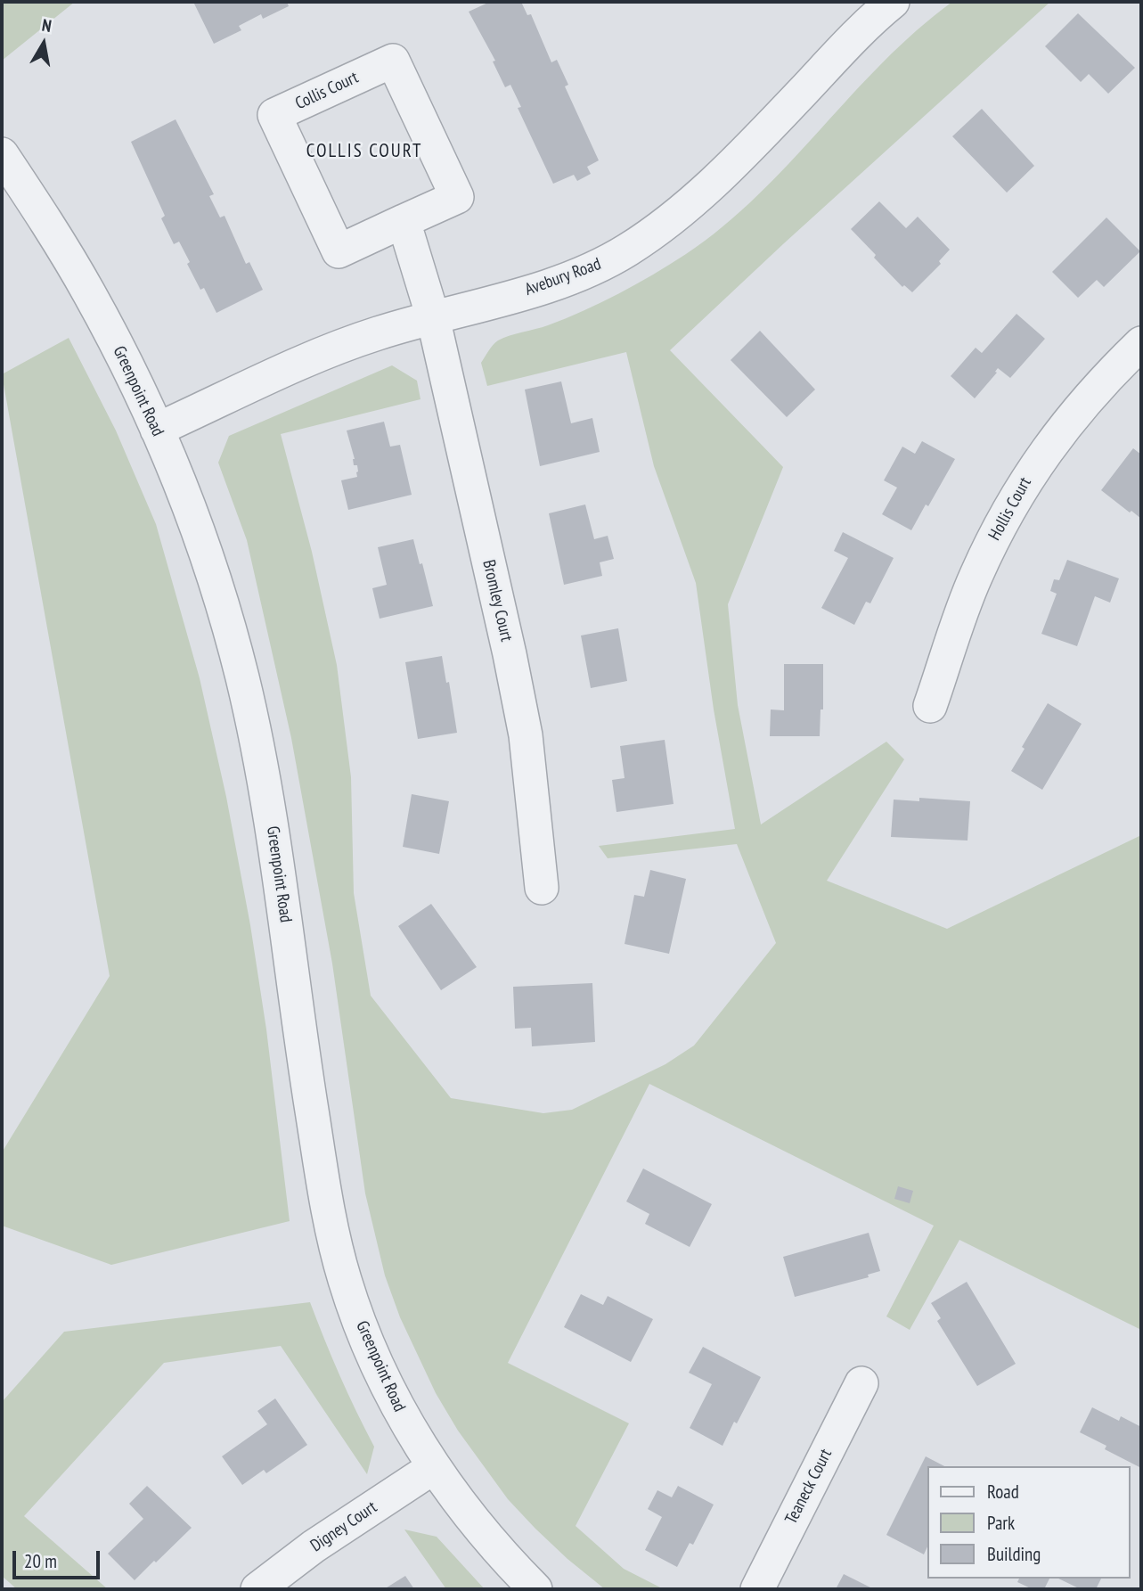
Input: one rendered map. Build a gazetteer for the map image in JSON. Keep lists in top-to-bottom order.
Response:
{
  "streets": {
    "street": [
      "Collis Court",
      "Avebury Road",
      "Greenpoint Road",
      "Hollis Court",
      "Bromley Court",
      "Teaneck Court",
      "Digney Court"
    ]
  },
  "crossings": [
    ["Avebury Road", "Greenpoint Road"],
    ["Avebury Road", "Bromley Court"],
    ["Greenpoint Road", "Digney Court"]
  ],
  "districts": ["COLLIS COURT"],
  "legend": ["Road", "Park", "Building"],
  "scale_bar": "20 m",
  "north": "top"
}
